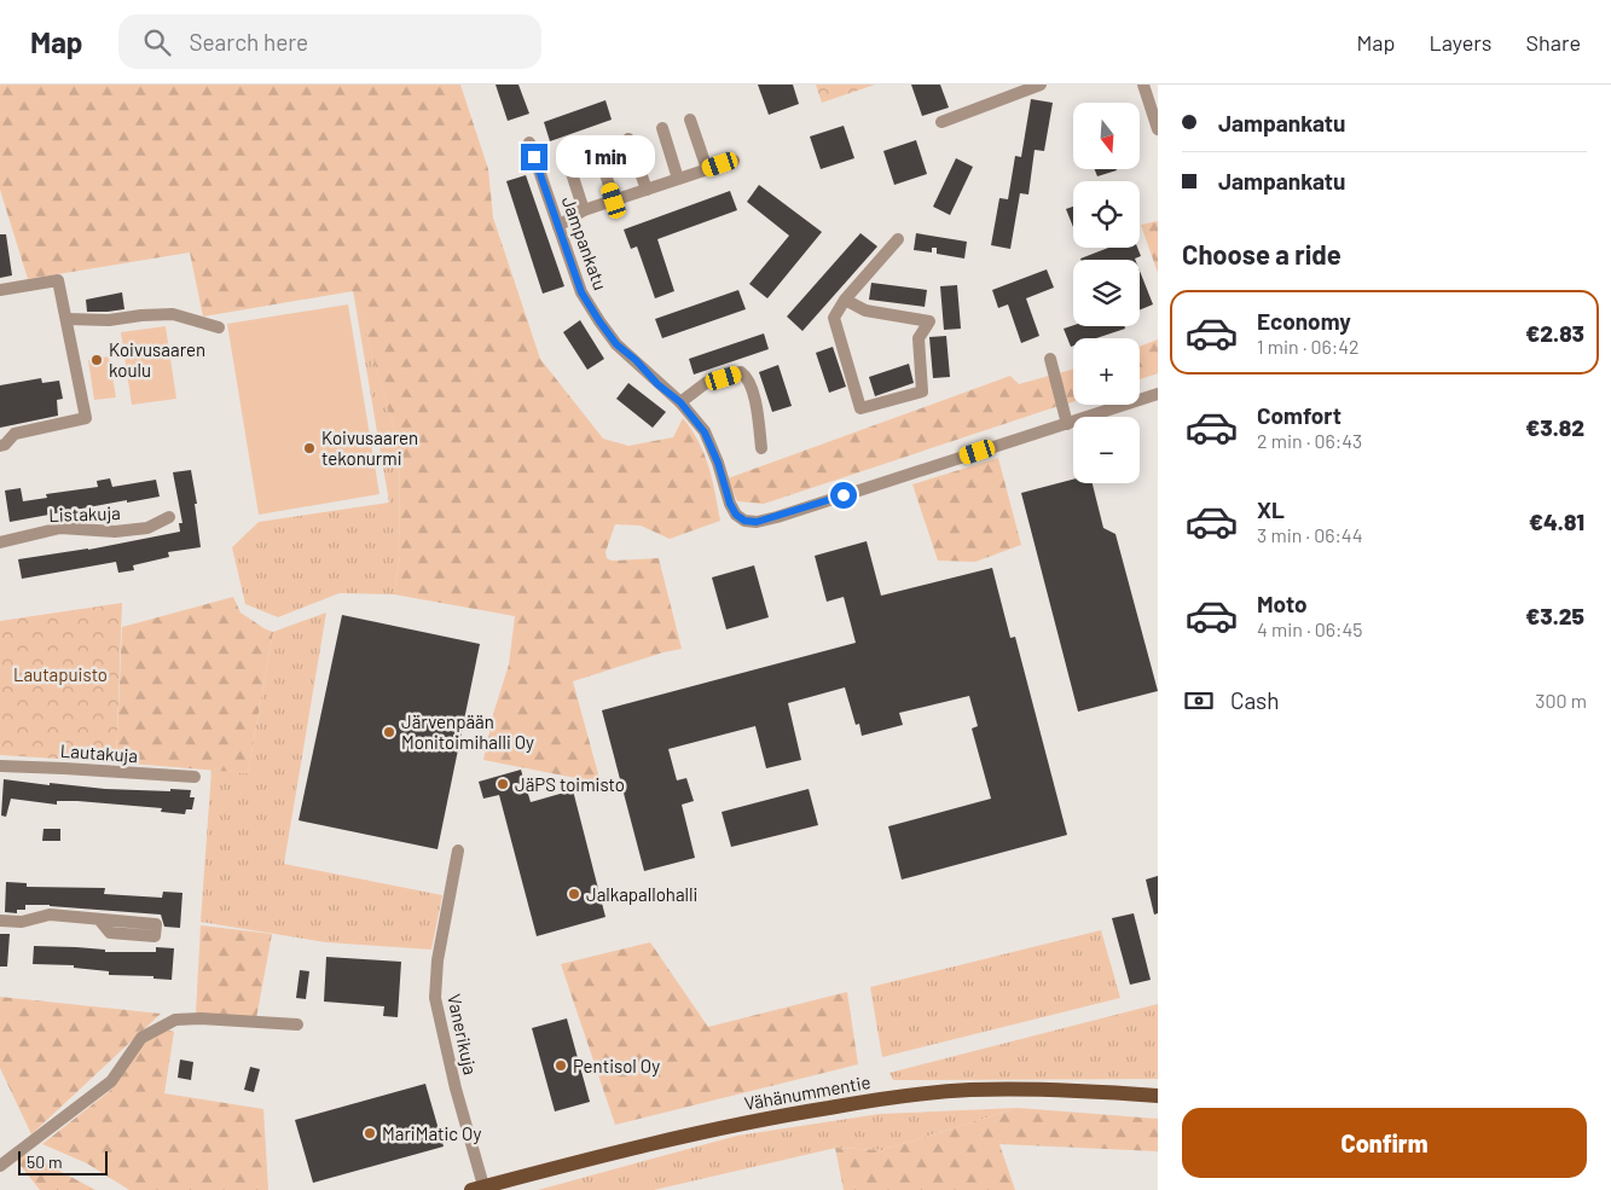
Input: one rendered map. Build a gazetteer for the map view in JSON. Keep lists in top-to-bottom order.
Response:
{
  "streets": {
    "main road": ["Vähänummentie"],
    "street": [
      "Jampankatu",
      "Listakuja",
      "Lautakuja",
      "Vanerikuja"
    ]
  },
  "crossings": [
    ["Vanerikuja", "Vähänummentie"]
  ],
  "parks": ["Lautapuisto"],
  "places": [
    "Koivusaaren koulu",
    "Koivusaaren tekonurmi",
    "Järvenpään Monitoimihalli Oy",
    "JäPS toimisto",
    "Jalkapallohalli",
    "Pentisol Oy",
    "MariMatic Oy"
  ],
  "scale_bar": "50 m",
  "north": "bottom",
  "page": {
    "header": "Map",
    "search": "Search here",
    "nav": ["Map", "Layers", "Share"],
    "banner": ["Jampankatu", "Jampankatu"],
    "map_buttons": ["+", "−"],
    "bubble": "1 min",
    "heading": "Choose a ride",
    "list": [
      {
        "name": "Economy",
        "note": "1 min · 06:42",
        "value": "€2.83"
      },
      {
        "name": "Comfort",
        "note": "2 min · 06:43",
        "value": "€3.82"
      },
      {
        "name": "XL",
        "note": "3 min · 06:44",
        "value": "€4.81"
      },
      {
        "name": "Moto",
        "note": "4 min · 06:45",
        "value": "€3.25"
      }
    ],
    "pay": ["Cash", "300 m"],
    "buttons": "Confirm",
    "scale": "50 m"
  }
}
